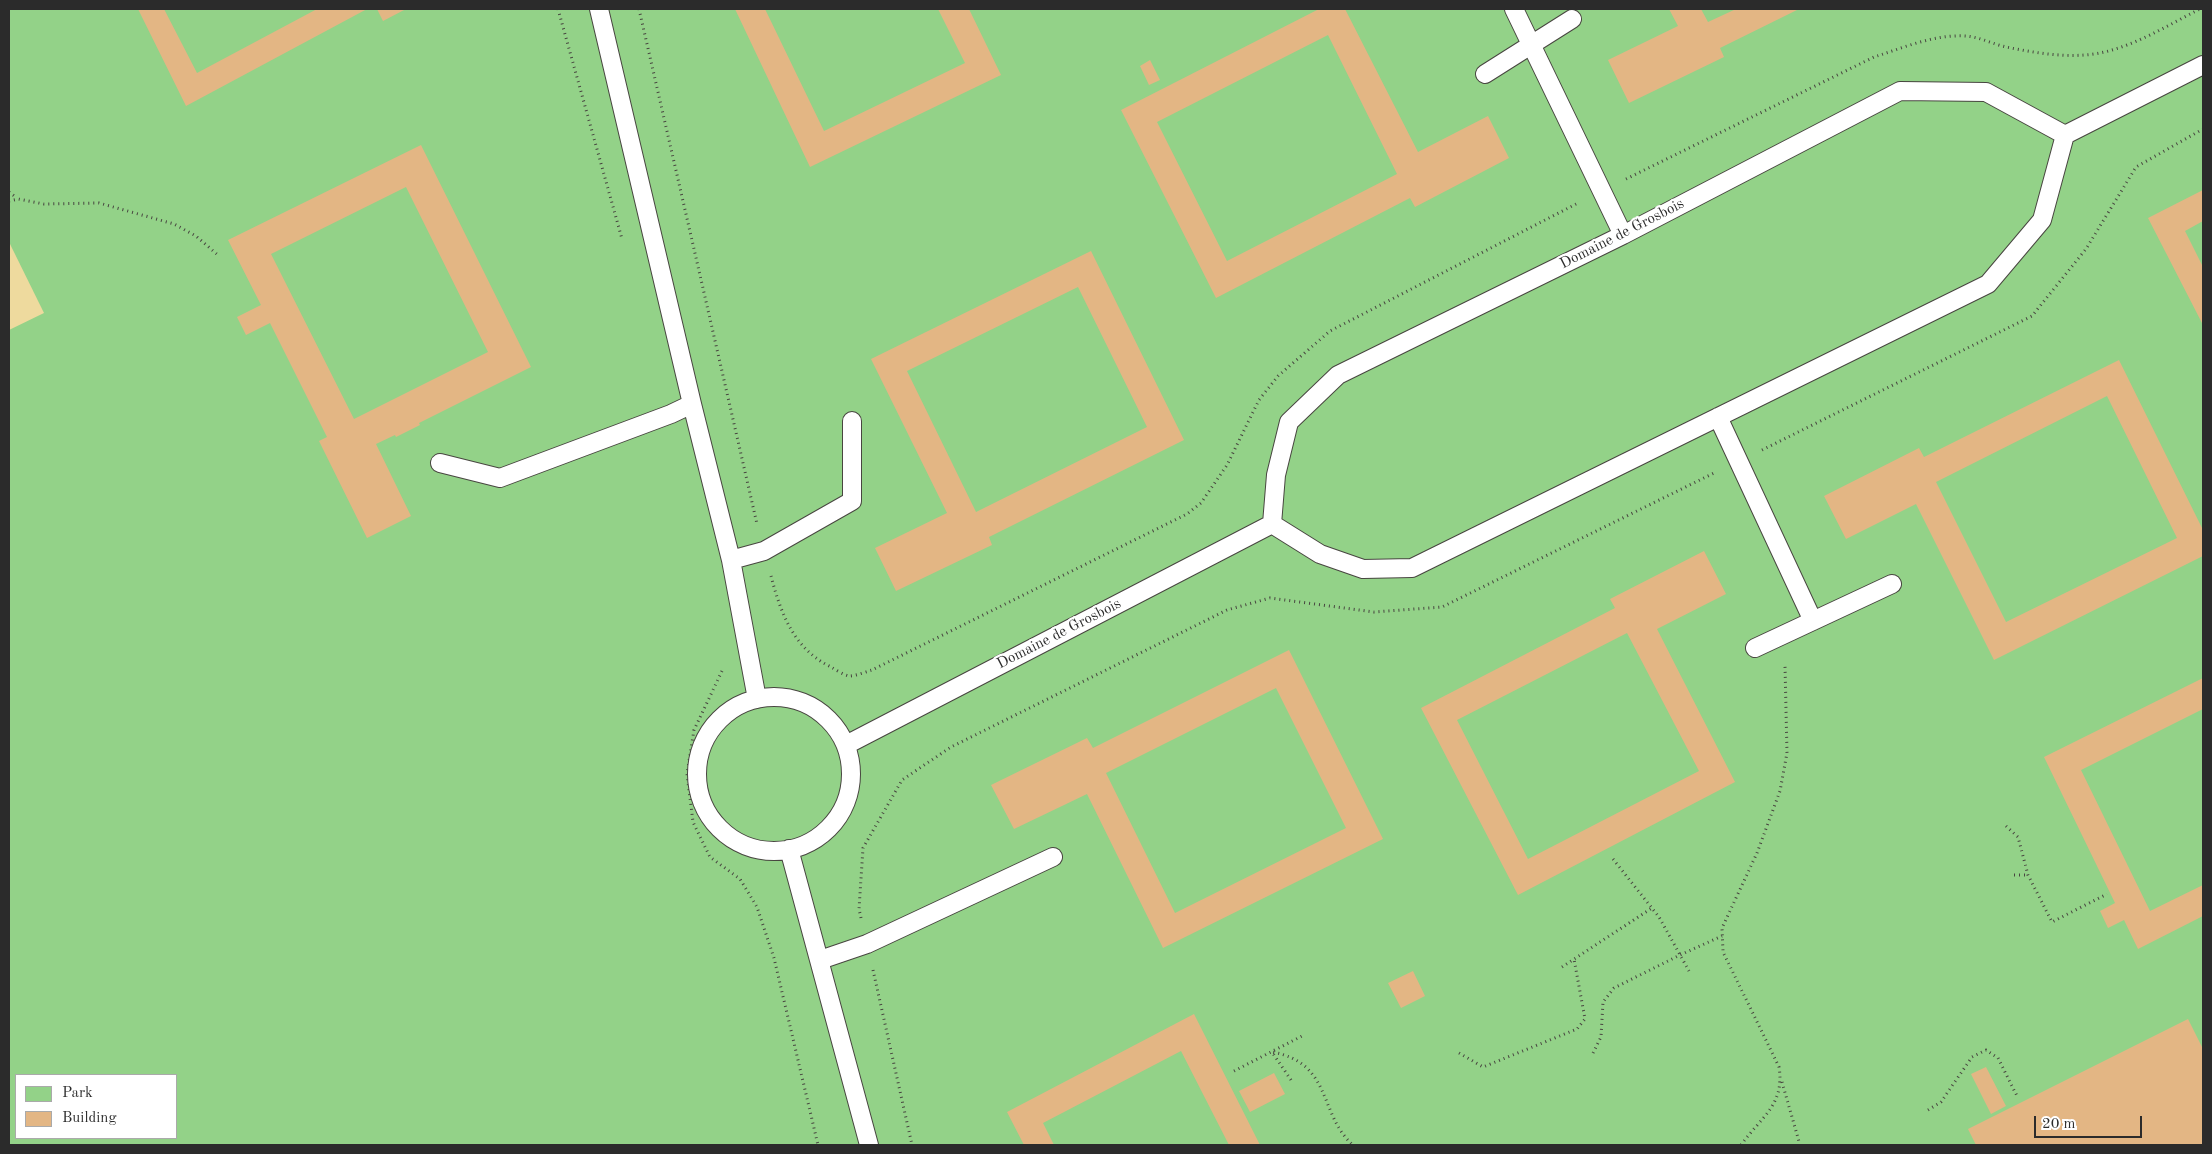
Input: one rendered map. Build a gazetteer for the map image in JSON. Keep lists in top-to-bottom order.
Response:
{
  "streets": {
    "lane": ["Domaine de Grosbois"]
  },
  "legend": ["Park", "Building"],
  "scale_bar": "20 m"
}
